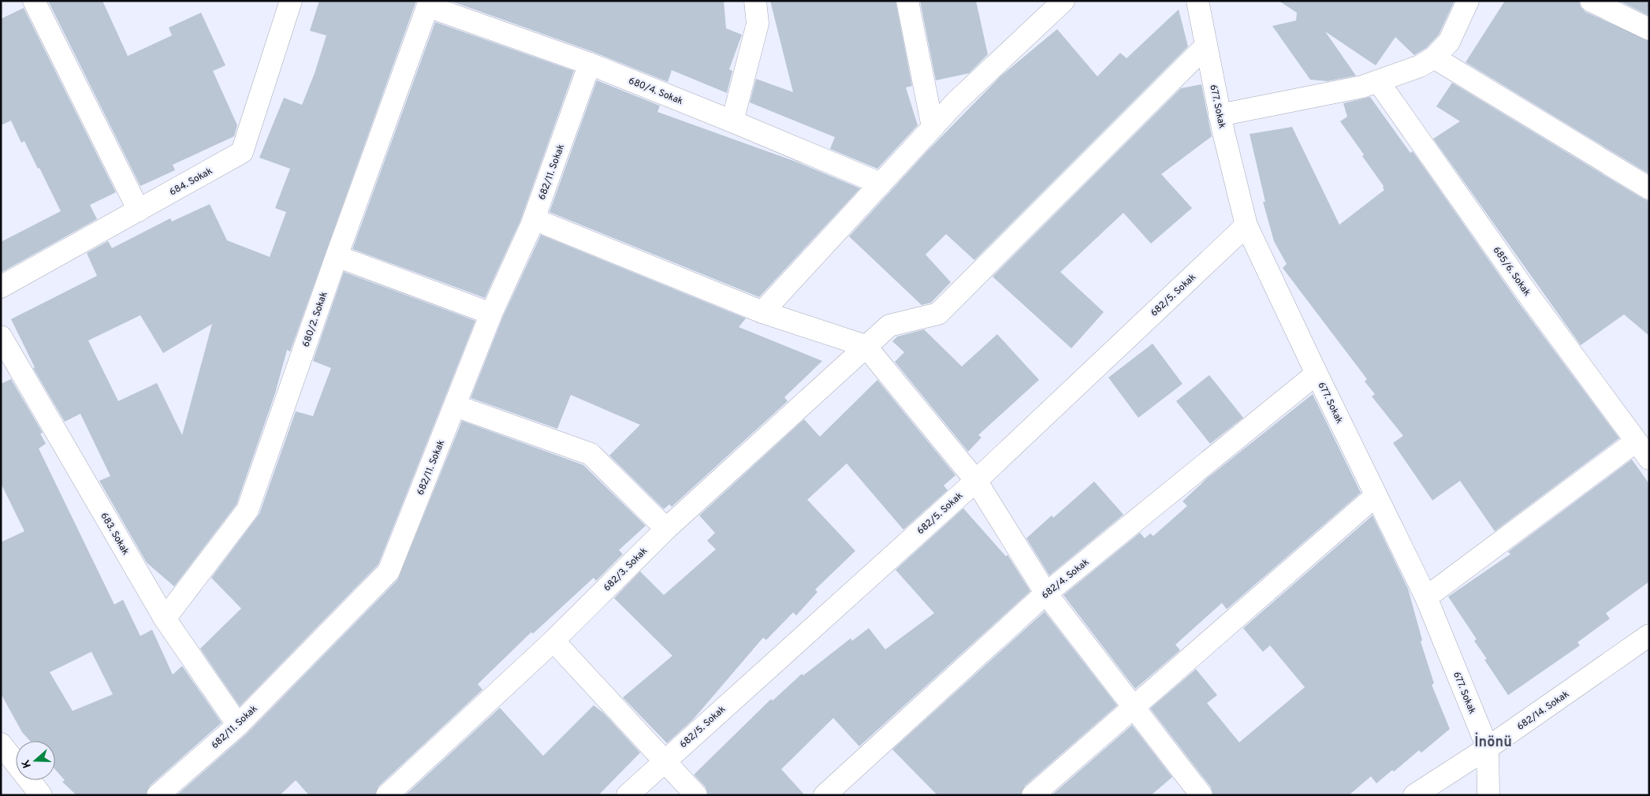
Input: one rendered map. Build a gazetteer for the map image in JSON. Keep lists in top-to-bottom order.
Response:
{
  "streets": {
    "street": [
      "680/4. Sokak",
      "677. Sokak",
      "682/11. Sokak",
      "684. Sokak",
      "685/6. Sokak",
      "682/5. Sokak",
      "680/2. Sokak",
      "683. Sokak",
      "682/3. Sokak",
      "682/4. Sokak",
      "682/14. Sokak"
    ]
  },
  "crossings": [
    ["680/4. Sokak", "682/11. Sokak"],
    ["680/4. Sokak", "680/2. Sokak"],
    ["677. Sokak", "682/5. Sokak"],
    ["677. Sokak", "682/3. Sokak"],
    ["677. Sokak", "682/4. Sokak"],
    ["677. Sokak", "682/14. Sokak"],
    ["682/11. Sokak", "683. Sokak"],
    ["680/2. Sokak", "683. Sokak"]
  ],
  "districts": ["İnönü"],
  "north": "left"
}
